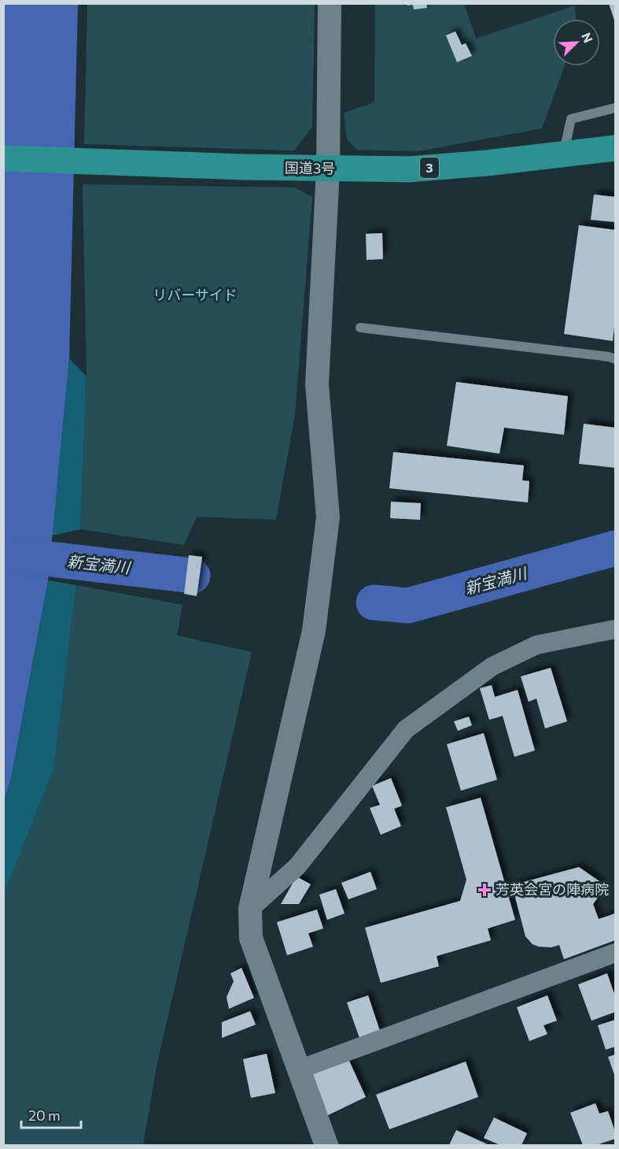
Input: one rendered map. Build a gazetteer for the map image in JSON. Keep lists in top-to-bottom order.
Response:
{
  "streets": {
    "highway": ["3", "国道3号"]
  },
  "water": ["新宝満川"],
  "parks": ["リバーサイド"],
  "places": {
    "health": ["芳英会宮の陣病院"]
  },
  "scale_bar": "20 m",
  "north": "top right"
}
